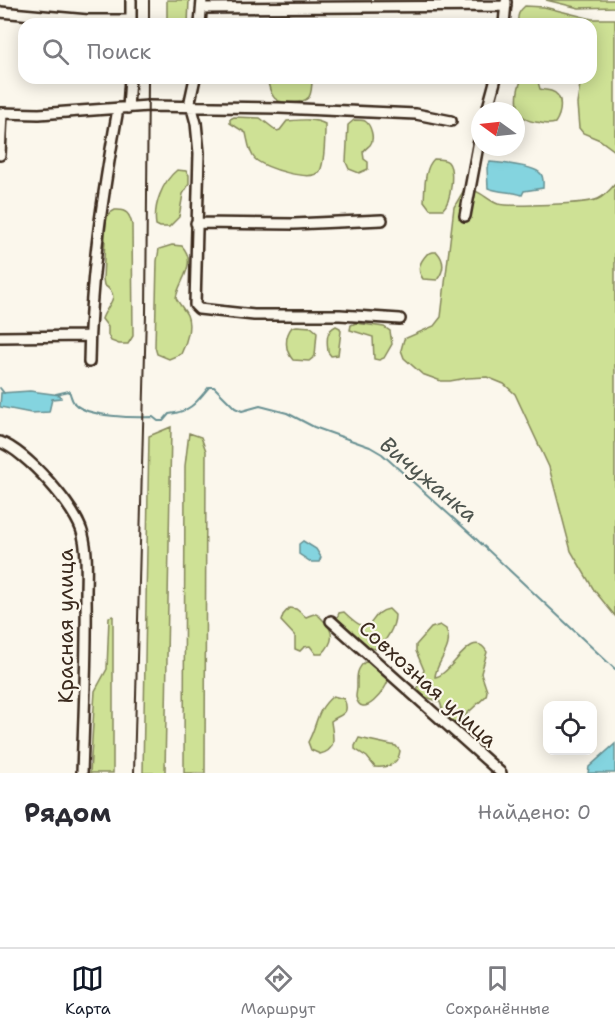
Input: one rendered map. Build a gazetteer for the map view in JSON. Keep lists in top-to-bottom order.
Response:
{
  "streets": {
    "street": ["Красная улица", "Совхозная улица"]
  },
  "water": ["Вичужанка"],
  "north": "left",
  "page": {
    "search": "Поиск",
    "heading": ["Рядом", "Найдено: 0"],
    "nav": ["Карта", "Маршрут", "Сохранённые"]
  }
}
